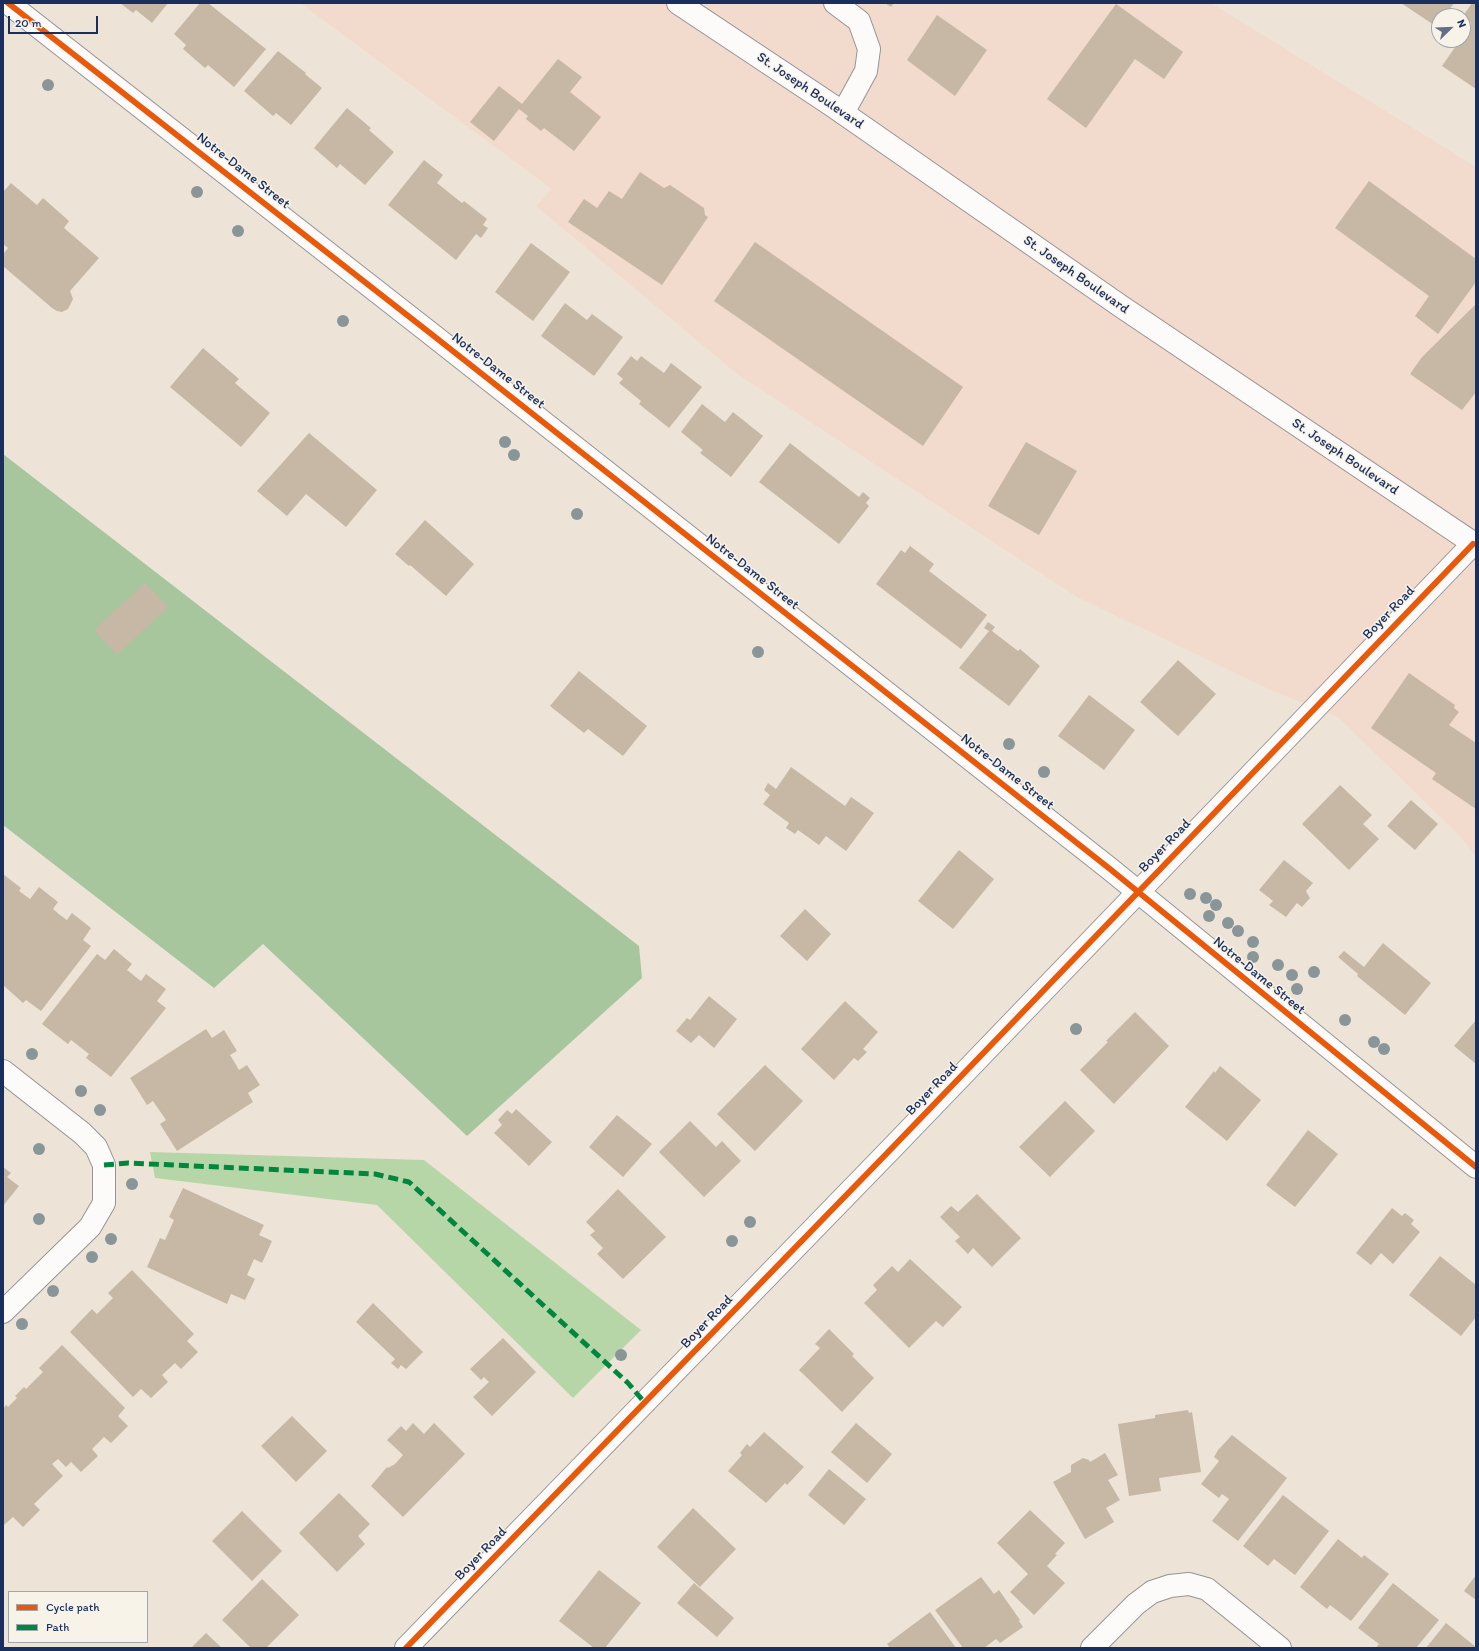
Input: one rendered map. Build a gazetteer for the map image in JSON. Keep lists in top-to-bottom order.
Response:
{
  "streets": {
    "street": ["St. Joseph Boulevard", "Notre-Dame Street", "Boyer Road"]
  },
  "crossings": [
    ["St. Joseph Boulevard", "Boyer Road"],
    ["Notre-Dame Street", "Boyer Road"]
  ],
  "legend": ["Cycle path", "Path"],
  "scale_bar": "20 m",
  "north": "top right"
}
